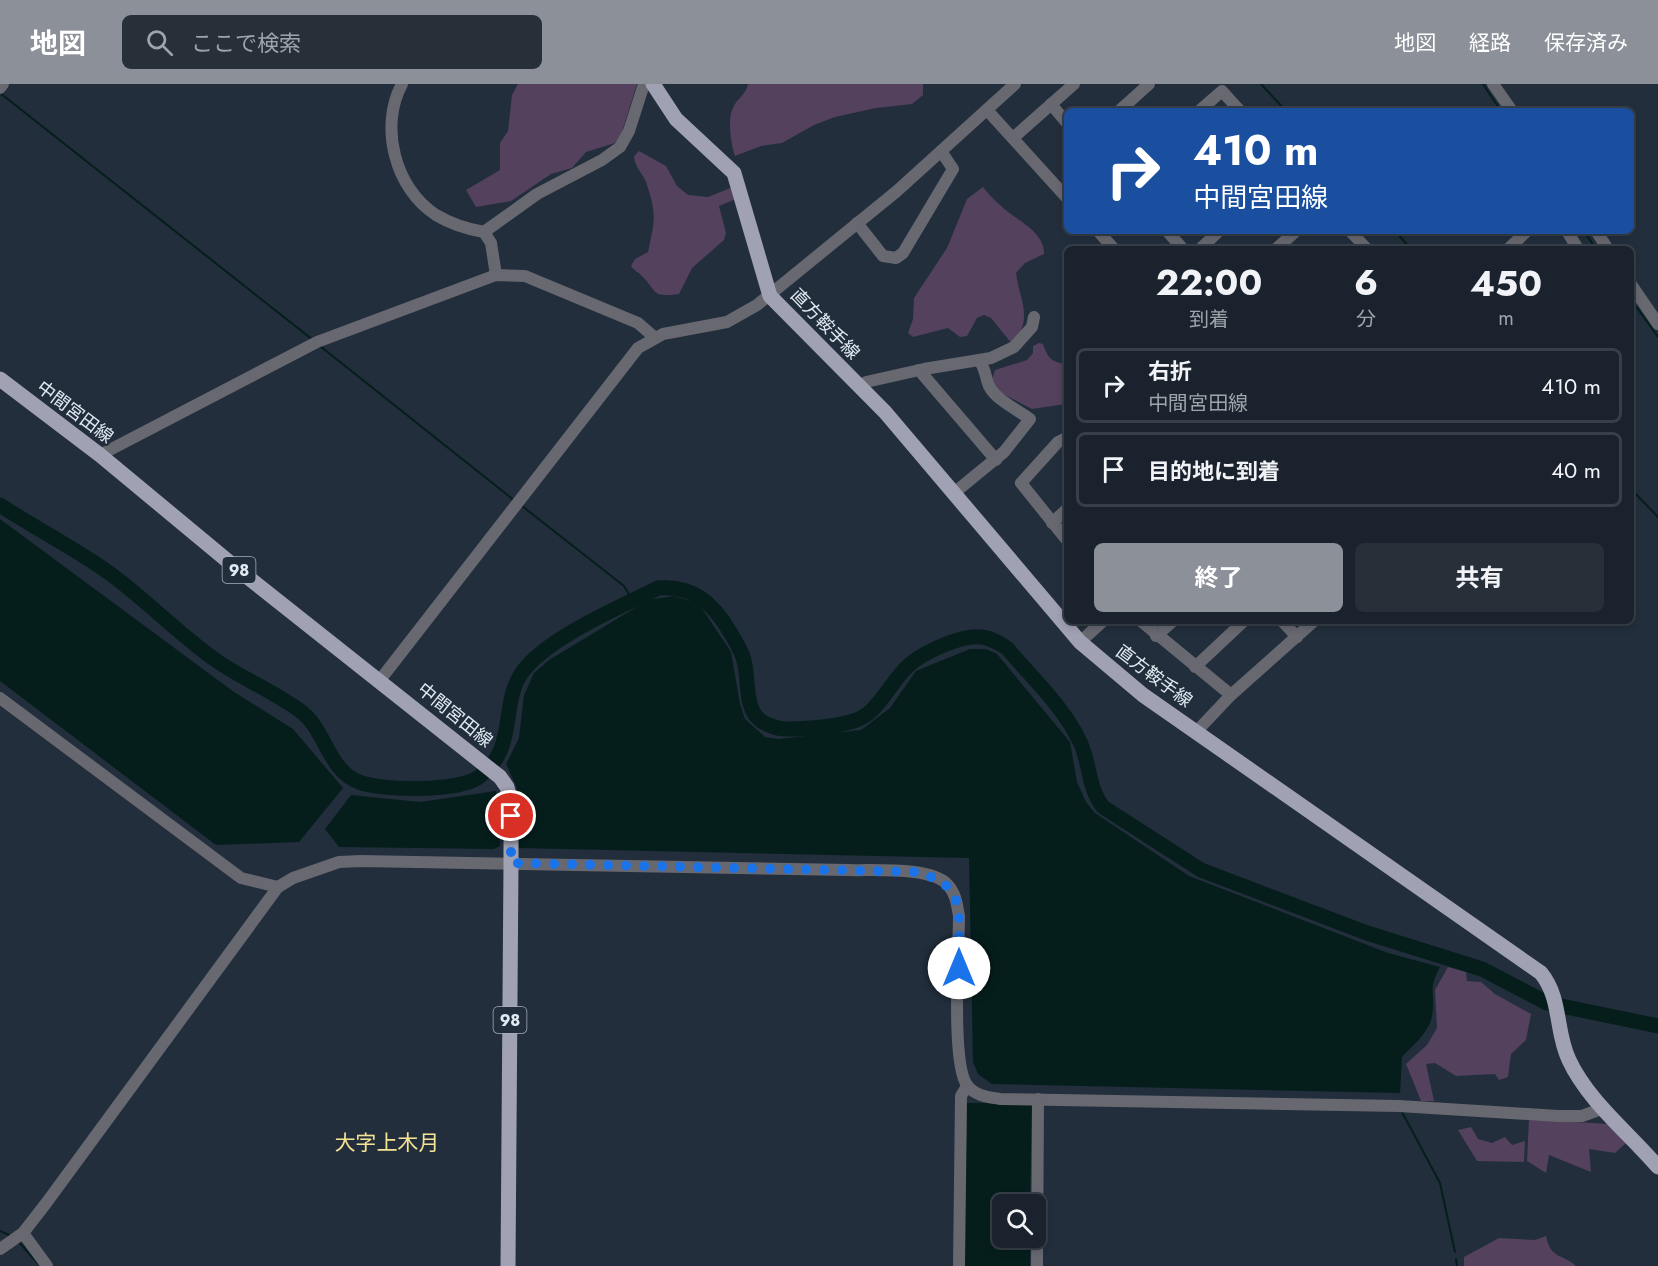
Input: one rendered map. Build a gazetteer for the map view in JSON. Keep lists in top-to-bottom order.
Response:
{
  "streets": {
    "main road": ["直方鞍手線", "中間宮田線", "98"]
  },
  "districts": ["大字上木月"],
  "page": {
    "header": "地図",
    "search": "ここで検索",
    "nav": ["地図", "経路", "保存済み"],
    "turn": ["410 m", "中間宮田線"],
    "eta": [
      "22:00",
      "到着",
      "6",
      "分",
      "450",
      "m"
    ],
    "list": [
      {
        "name": "右折",
        "note": "中間宮田線",
        "value": "410 m"
      },
      {
        "name": "目的地に到着",
        "value": "40 m"
      }
    ],
    "buttons": ["終了", "共有"]
  }
}
